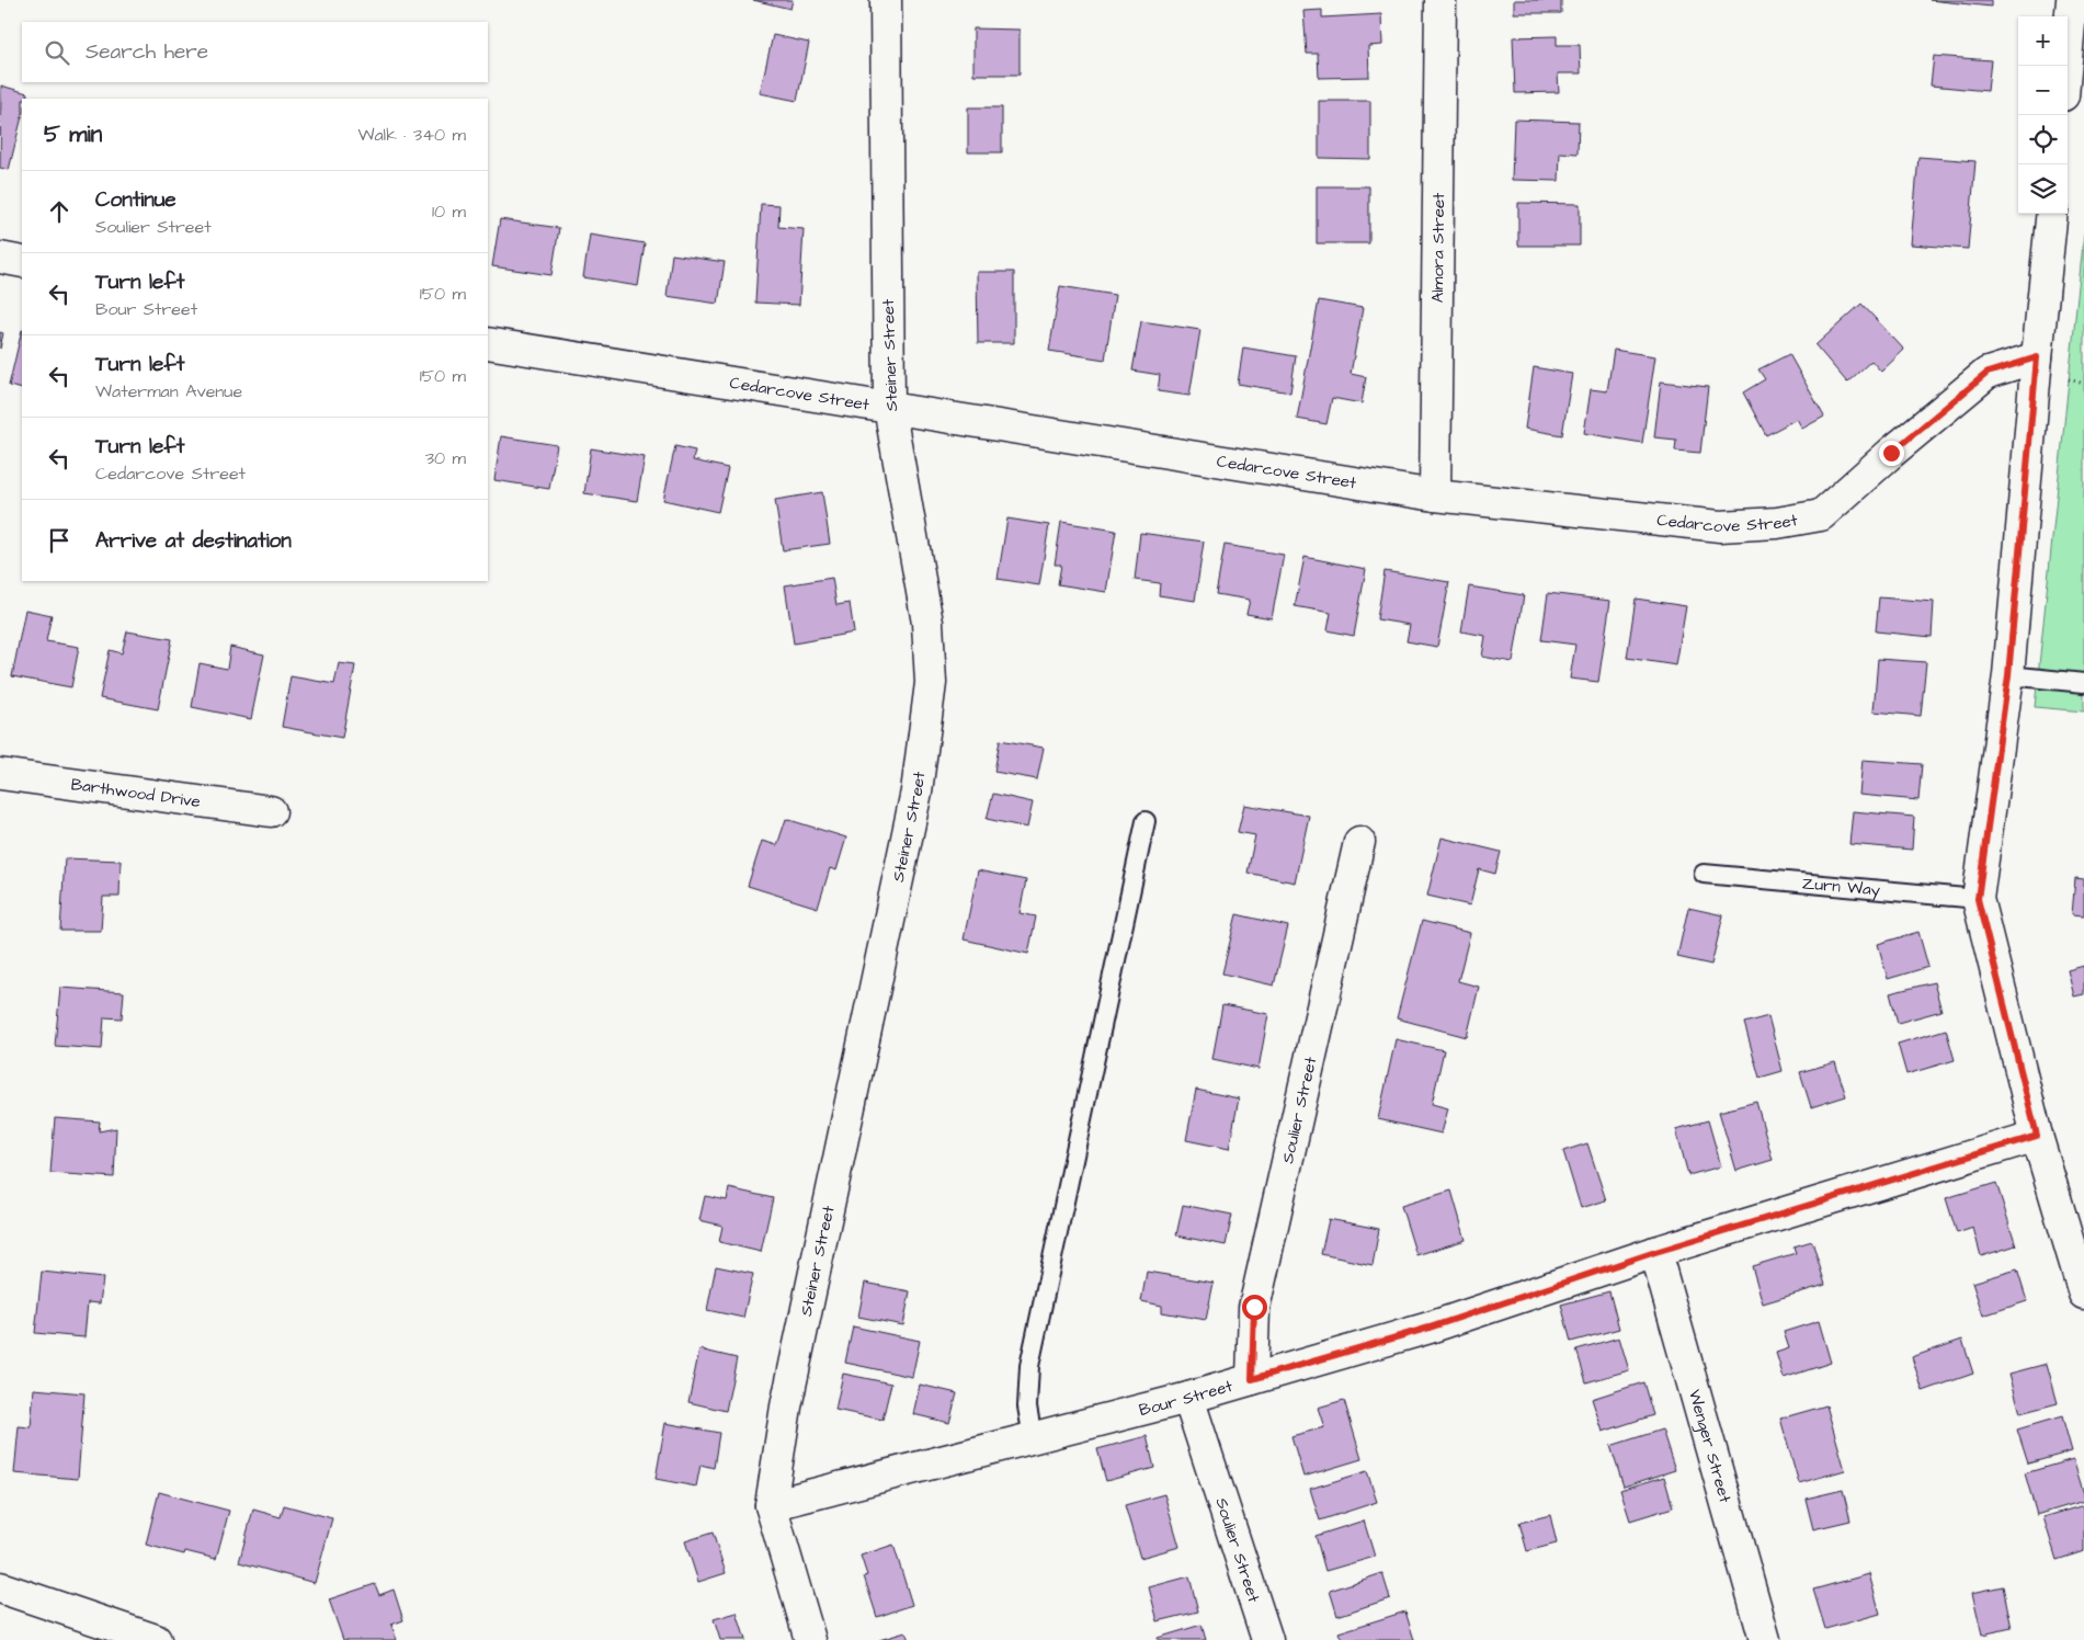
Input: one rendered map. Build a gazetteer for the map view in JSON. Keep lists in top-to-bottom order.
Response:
{
  "streets": {
    "street": [
      "Almora Street",
      "Steiner Street",
      "Cedarcove Street",
      "Barthwood Drive",
      "Soulier Street",
      "Bour Street",
      "Wenger Street"
    ],
    "lane": ["Zurn Way"]
  },
  "crossings": [
    ["Almora Street", "Cedarcove Street"],
    ["Steiner Street", "Cedarcove Street"],
    ["Steiner Street", "Bour Street"],
    ["Soulier Street", "Bour Street"],
    ["Bour Street", "Wenger Street"]
  ],
  "page": {
    "map_buttons": ["+", "−"],
    "search": "Search here",
    "heading": ["5 min", "Walk · 340 m"],
    "list": [
      ["Continue", "Soulier Street", "10 m"],
      ["Turn left", "Bour Street", "150 m"],
      ["Turn left", "Waterman Avenue", "150 m"],
      ["Turn left", "Cedarcove Street", "30 m"],
      "Arrive at destination"
    ]
  }
}
